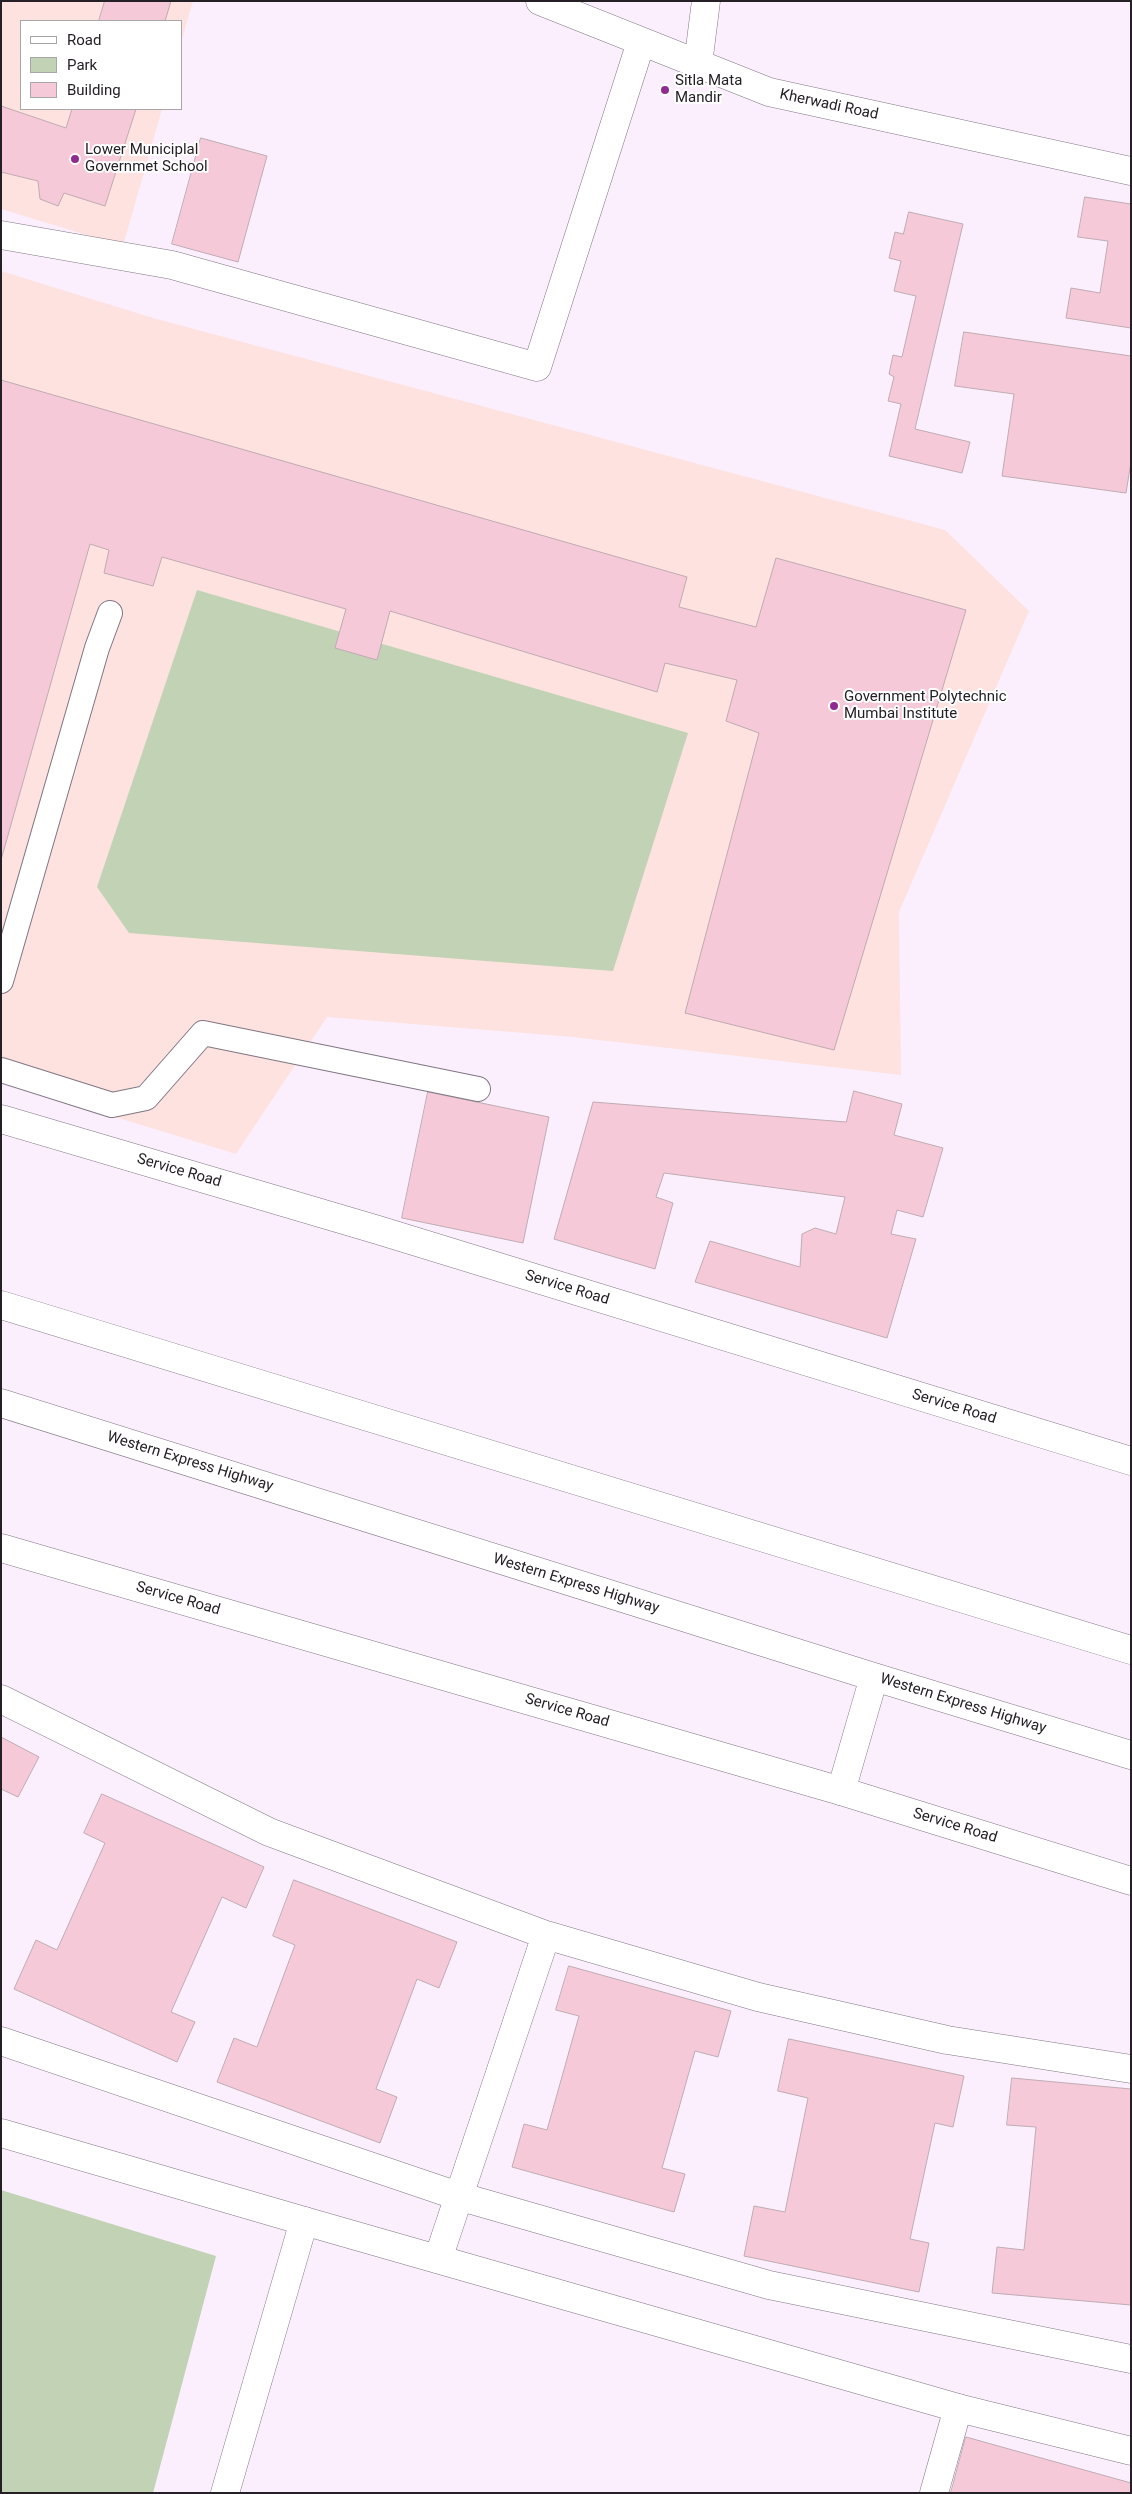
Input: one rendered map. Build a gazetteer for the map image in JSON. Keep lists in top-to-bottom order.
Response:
{
  "streets": {
    "main road": ["Kherwadi Road", "Service Road", "Western Express Highway"]
  },
  "places": ["Sitla Mata Mandir", "Lower Municiplal Governmet School", "Government Polytechnic Mumbai Institute"],
  "legend": ["Road", "Park", "Building"]
}
